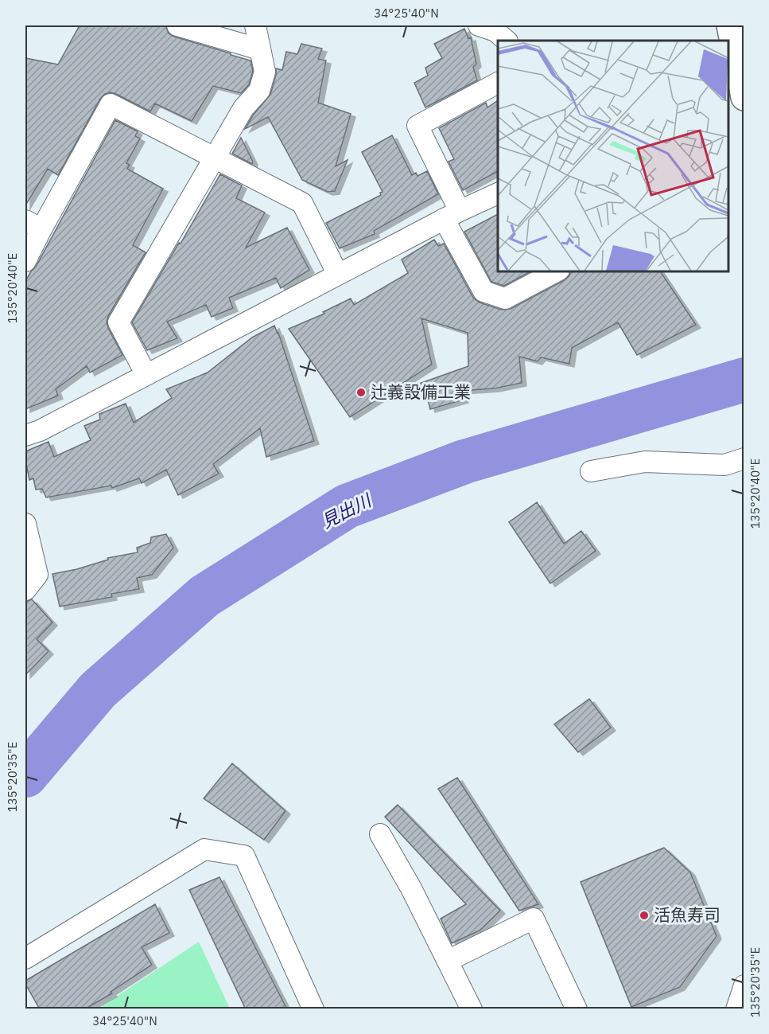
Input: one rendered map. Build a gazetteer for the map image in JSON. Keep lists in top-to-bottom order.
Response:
{
  "water": ["見出川"],
  "places": ["辻義設備工業", "活魚寿司"],
  "coordinates": ["34°25'40\"N", "135°20'40\"E", "135°20'35\"E"]
}
